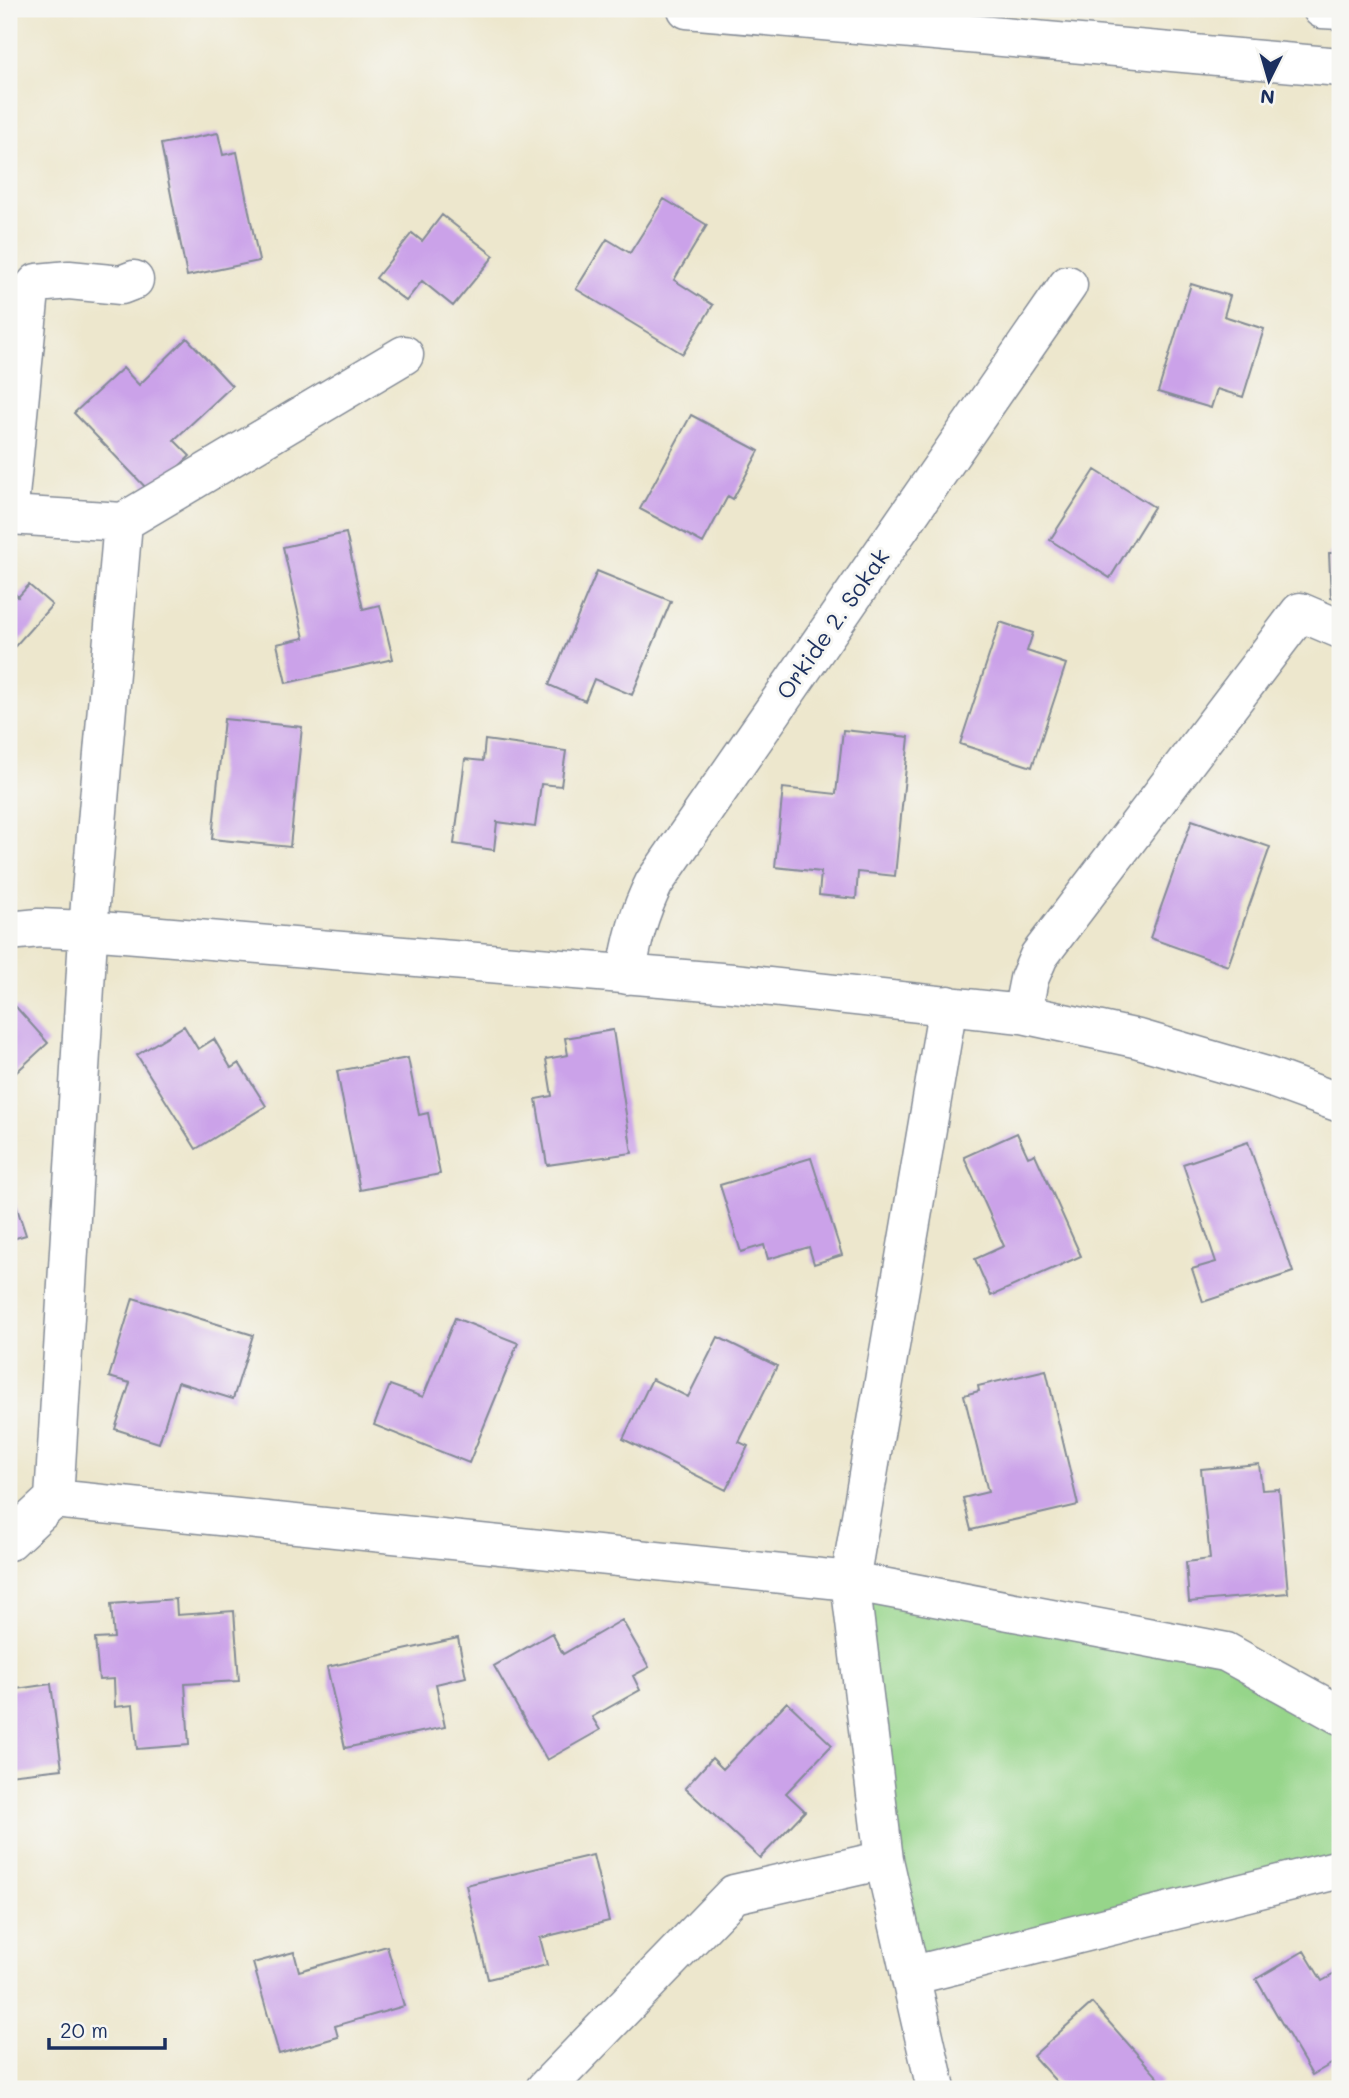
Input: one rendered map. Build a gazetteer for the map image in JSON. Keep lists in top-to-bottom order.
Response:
{
  "streets": {
    "street": ["Orkide 2. Sokak"]
  },
  "scale_bar": "20 m",
  "north": "bottom"
}
